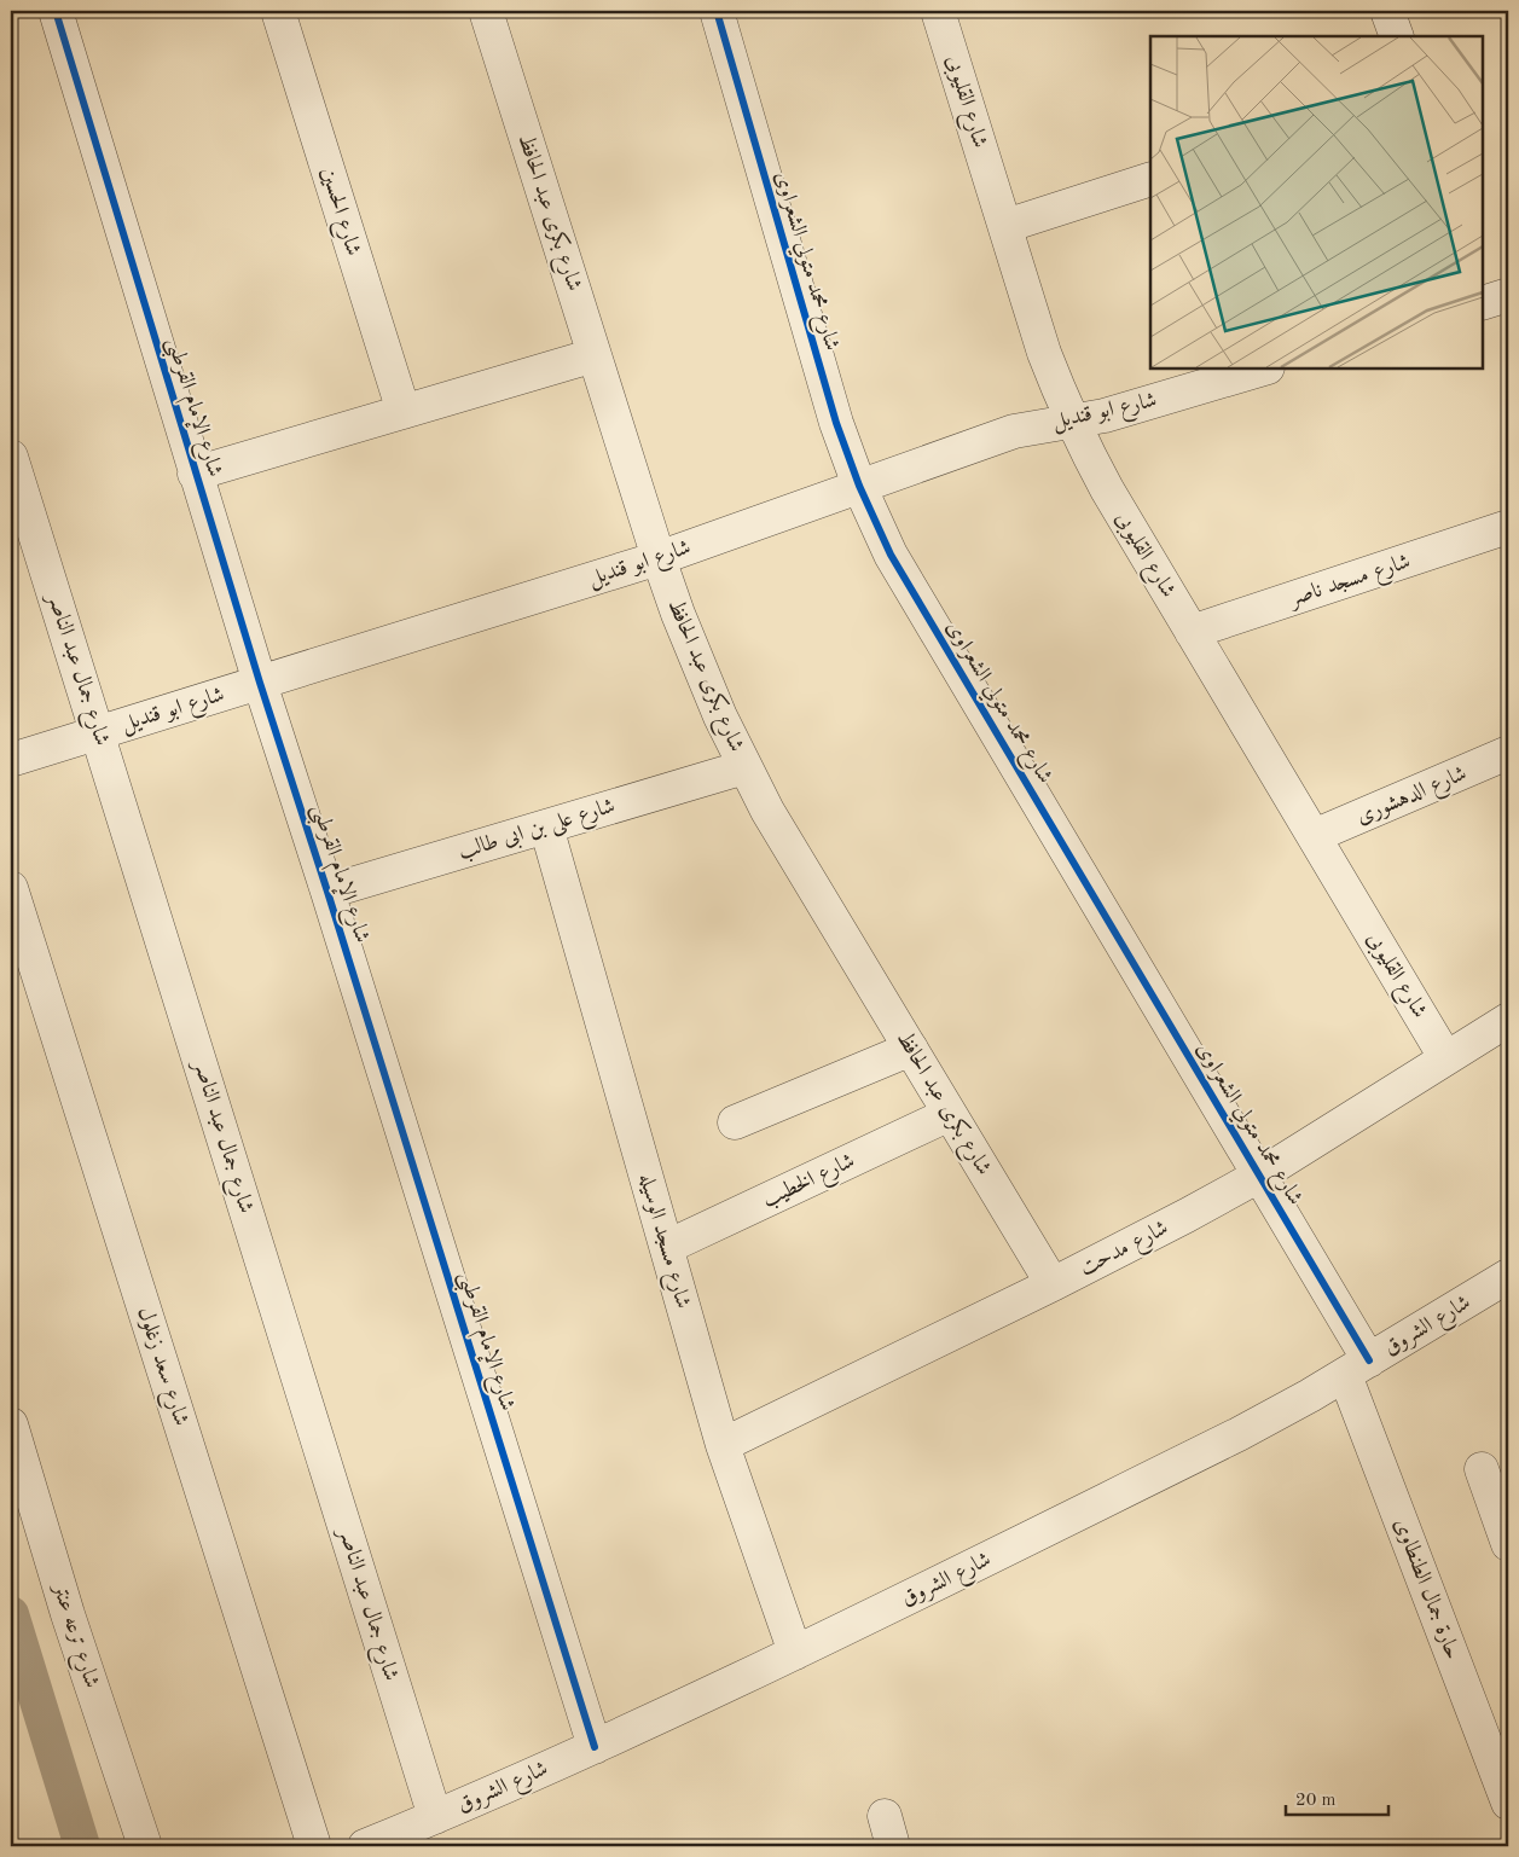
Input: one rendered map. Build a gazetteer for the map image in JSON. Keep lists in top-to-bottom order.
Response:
{
  "streets": {
    "street": [
      "شارع القليوبى",
      "شارع الحسين",
      "شارع بكرى عبد الحافظ",
      "شارع محمد متولي الشعراوى",
      "شارع الإمام القرطبى",
      "شارع ابو قنديل",
      "شارع مسجد ناصر",
      "شارع جمال عبد الناصر",
      "شارع الدهشورى",
      "شارع على بن ابى طالب",
      "شارع الخطيب",
      "شارع مسجد الوسيله",
      "شارع مدحت",
      "شارع الشروق",
      "شارع سعد زغلول",
      "حارة جمال الطنطاوى",
      "شارع ترعه عنتر"
    ]
  },
  "crossings": [
    ["شارع القليوبى", "شارع ابو قنديل"],
    ["شارع القليوبى", "شارع مسجد ناصر"],
    ["شارع القليوبى", "شارع الدهشورى"],
    ["شارع القليوبى", "شارع مدحت"],
    ["شارع بكرى عبد الحافظ", "شارع ابو قنديل"],
    ["شارع بكرى عبد الحافظ", "شارع على بن ابى طالب"],
    ["شارع بكرى عبد الحافظ", "شارع الخطيب"],
    ["شارع بكرى عبد الحافظ", "شارع مدحت"],
    ["شارع محمد متولي الشعراوى", "شارع ابو قنديل"],
    ["شارع محمد متولي الشعراوى", "شارع مدحت"],
    ["شارع محمد متولي الشعراوى", "شارع الشروق"],
    ["شارع محمد متولي الشعراوى", "حارة جمال الطنطاوى"],
    ["شارع الإمام القرطبى", "شارع ابو قنديل"],
    ["شارع الإمام القرطبى", "شارع على بن ابى طالب"],
    ["شارع الإمام القرطبى", "شارع الشروق"],
    ["شارع ابو قنديل", "شارع جمال عبد الناصر"],
    ["شارع جمال عبد الناصر", "شارع الشروق"],
    ["شارع على بن ابى طالب", "شارع مسجد الوسيله"],
    ["شارع الخطيب", "شارع مسجد الوسيله"],
    ["شارع مسجد الوسيله", "شارع مدحت"],
    ["شارع مسجد الوسيله", "شارع الشروق"],
    ["شارع الشروق", "حارة جمال الطنطاوى"]
  ],
  "scale_bar": "20 m"
}
